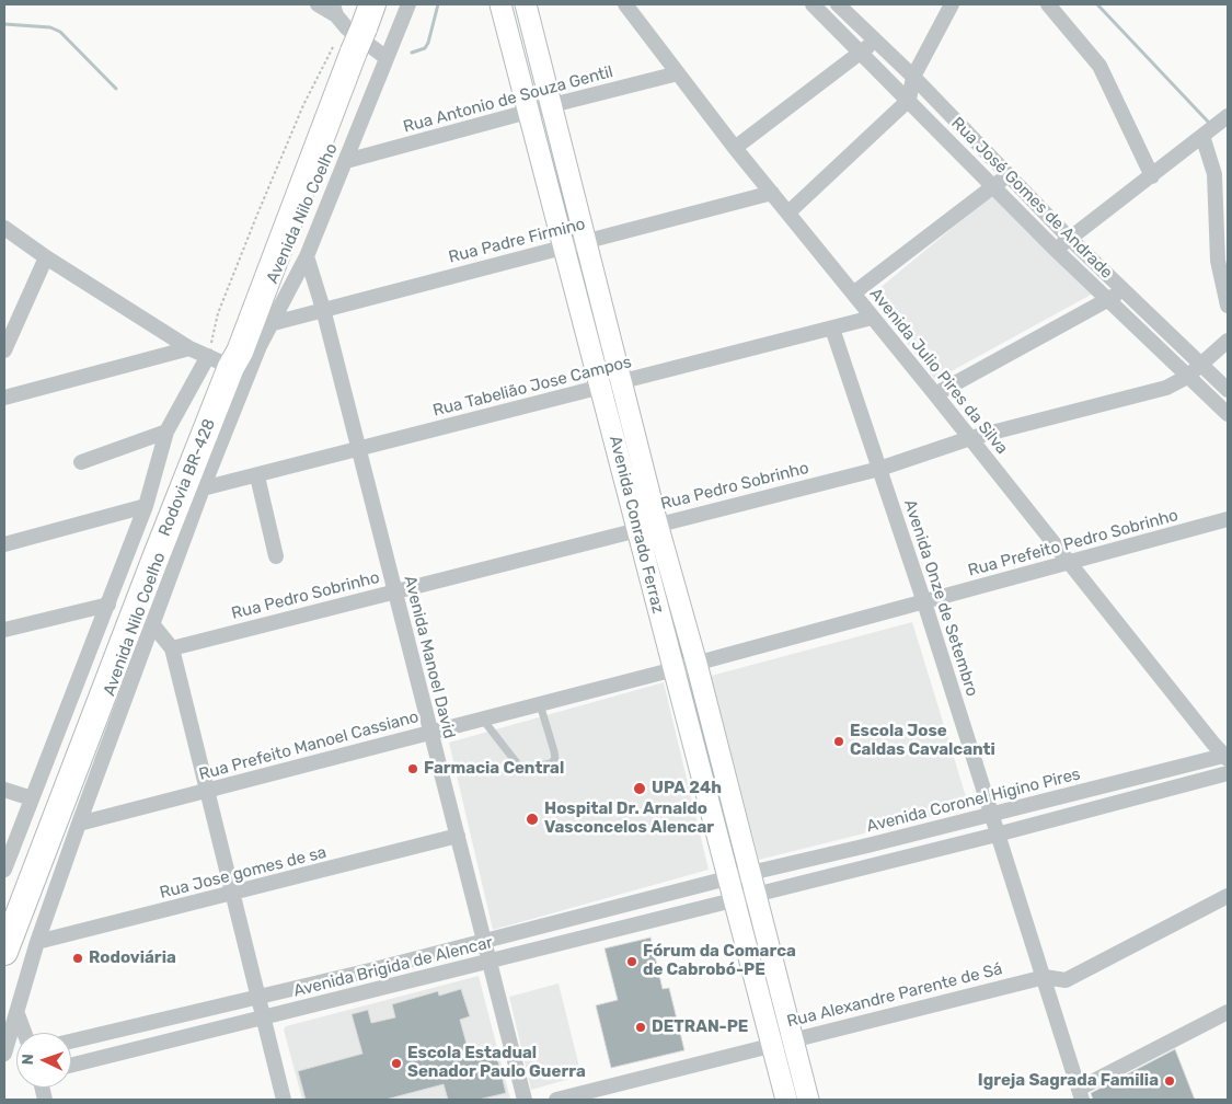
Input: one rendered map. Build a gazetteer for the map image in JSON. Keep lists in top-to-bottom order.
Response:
{
  "streets": {
    "highway": ["Rodovia BR-428"],
    "street": [
      "Rua Antonio de Souza Gentil",
      "Rua José Gomes de Andrade",
      "Avenida Nilo Coelho",
      "Rua Padre Firmino",
      "Avenida Julio Pires da Silva",
      "Rua Tabelião Jose Campos",
      "Rua Pedro Sobrinho",
      "Avenida Conrado Ferraz",
      "Rua Prefeito Pedro Sobrinho",
      "Avenida Onze de Setembro",
      "Avenida Manoel David",
      "Rua Prefeito Manoel Cassiano",
      "Avenida Coronel Higino Pires",
      "Rua Jose gomes de sa",
      "Avenida Brigida de Alencar",
      "Rua Alexandre Parente de Sá"
    ]
  },
  "crossings": [
    ["Rua Antonio de Souza Gentil", "Avenida Nilo Coelho"],
    ["Rua Antonio de Souza Gentil", "Avenida Julio Pires da Silva"],
    ["Rua Antonio de Souza Gentil", "Avenida Conrado Ferraz"],
    ["Rua José Gomes de Andrade", "Rua Pedro Sobrinho"],
    ["Avenida Nilo Coelho", "Rua Padre Firmino"],
    ["Avenida Nilo Coelho", "Rua Tabelião Jose Campos"],
    ["Avenida Nilo Coelho", "Avenida Manoel David"],
    ["Avenida Nilo Coelho", "Rua Prefeito Manoel Cassiano"],
    ["Avenida Nilo Coelho", "Rua Jose gomes de sa"],
    ["Rua Padre Firmino", "Avenida Julio Pires da Silva"],
    ["Rua Padre Firmino", "Avenida Conrado Ferraz"],
    ["Rua Padre Firmino", "Avenida Manoel David"],
    ["Avenida Julio Pires da Silva", "Rua Tabelião Jose Campos"],
    ["Avenida Julio Pires da Silva", "Rua Pedro Sobrinho"],
    ["Avenida Julio Pires da Silva", "Rua Prefeito Pedro Sobrinho"],
    ["Avenida Julio Pires da Silva", "Avenida Coronel Higino Pires"],
    ["Rua Tabelião Jose Campos", "Avenida Conrado Ferraz"],
    ["Rua Tabelião Jose Campos", "Avenida Onze de Setembro"],
    ["Rua Tabelião Jose Campos", "Avenida Manoel David"],
    ["Rua Pedro Sobrinho", "Avenida Conrado Ferraz"],
    ["Rua Pedro Sobrinho", "Avenida Onze de Setembro"],
    ["Rua Pedro Sobrinho", "Avenida Manoel David"],
    ["Avenida Conrado Ferraz", "Rua Prefeito Pedro Sobrinho"],
    ["Avenida Conrado Ferraz", "Rua Prefeito Manoel Cassiano"],
    ["Avenida Conrado Ferraz", "Avenida Coronel Higino Pires"],
    ["Avenida Conrado Ferraz", "Avenida Brigida de Alencar"],
    ["Avenida Conrado Ferraz", "Rua Alexandre Parente de Sá"],
    ["Rua Prefeito Pedro Sobrinho", "Avenida Onze de Setembro"],
    ["Rua Prefeito Pedro Sobrinho", "Rua Prefeito Manoel Cassiano"],
    ["Avenida Onze de Setembro", "Avenida Coronel Higino Pires"],
    ["Avenida Onze de Setembro", "Rua Alexandre Parente de Sá"],
    ["Avenida Manoel David", "Rua Prefeito Manoel Cassiano"],
    ["Avenida Manoel David", "Rua Jose gomes de sa"],
    ["Avenida Manoel David", "Avenida Brigida de Alencar"],
    ["Avenida Coronel Higino Pires", "Avenida Brigida de Alencar"]
  ],
  "places": [
    "Escola Jose Caldas Cavalcanti",
    "Farmacia Central",
    "UPA 24h",
    "Hospital Dr. Arnaldo Vasconcelos Alencar",
    "Rodoviária",
    "Fórum da Comarca de Cabrobó-PE",
    "DETRAN-PE",
    "Escola Estadual Senador Paulo Guerra",
    "Igreja Sagrada Familia"
  ],
  "north": "left"
}
